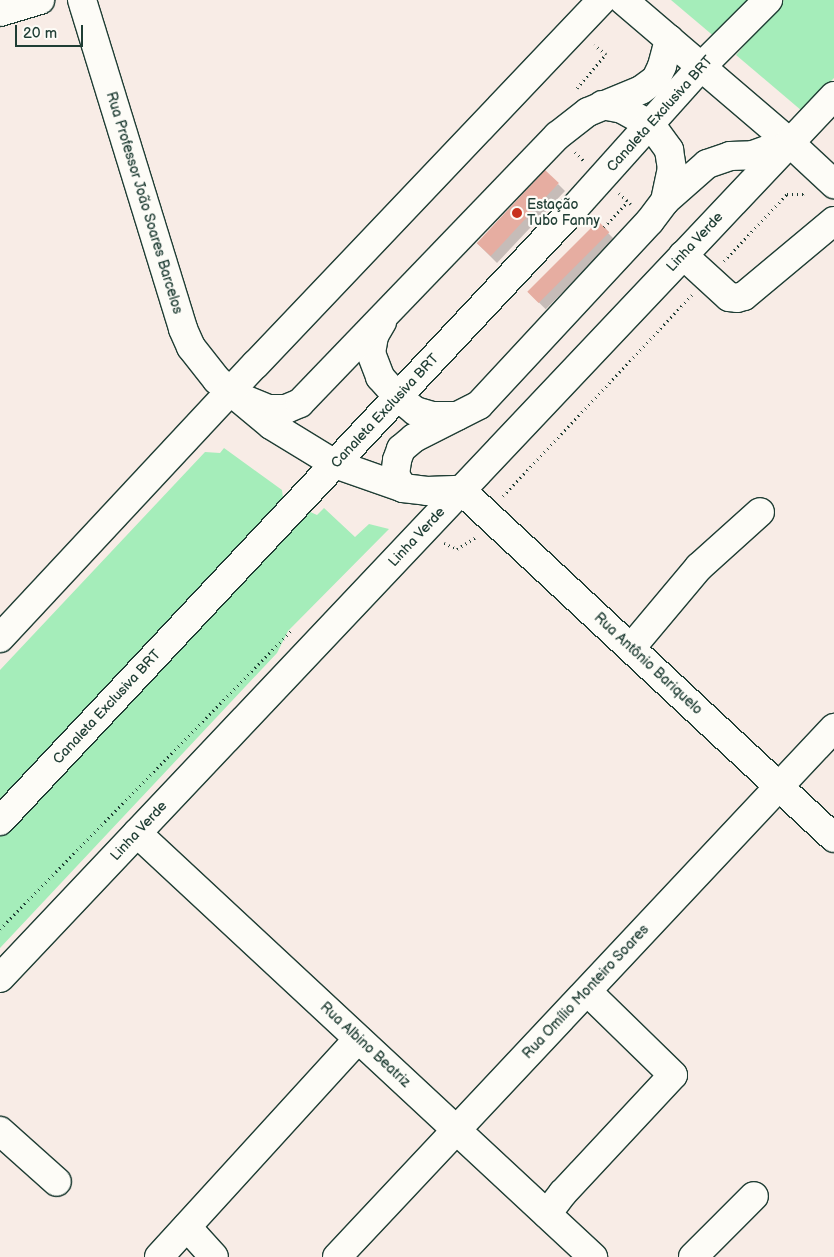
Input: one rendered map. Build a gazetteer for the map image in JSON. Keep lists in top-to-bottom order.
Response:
{
  "streets": {
    "main road": [
      "Canaleta Exclusiva BRT",
      "Rua Professor João Soares Barcelos",
      "Linha Verde",
      "Rua Antônio Bariquelo",
      "Rua Omílio Monteiro Soares",
      "Rua Albino Beatriz"
    ]
  },
  "crossings": [
    ["Linha Verde", "Rua Antônio Bariquelo"],
    ["Linha Verde", "Rua Albino Beatriz"],
    ["Rua Antônio Bariquelo", "Rua Omílio Monteiro Soares"],
    ["Rua Omílio Monteiro Soares", "Rua Albino Beatriz"]
  ],
  "places": ["Estação Tubo Fanny"],
  "scale_bar": "20 m"
}
